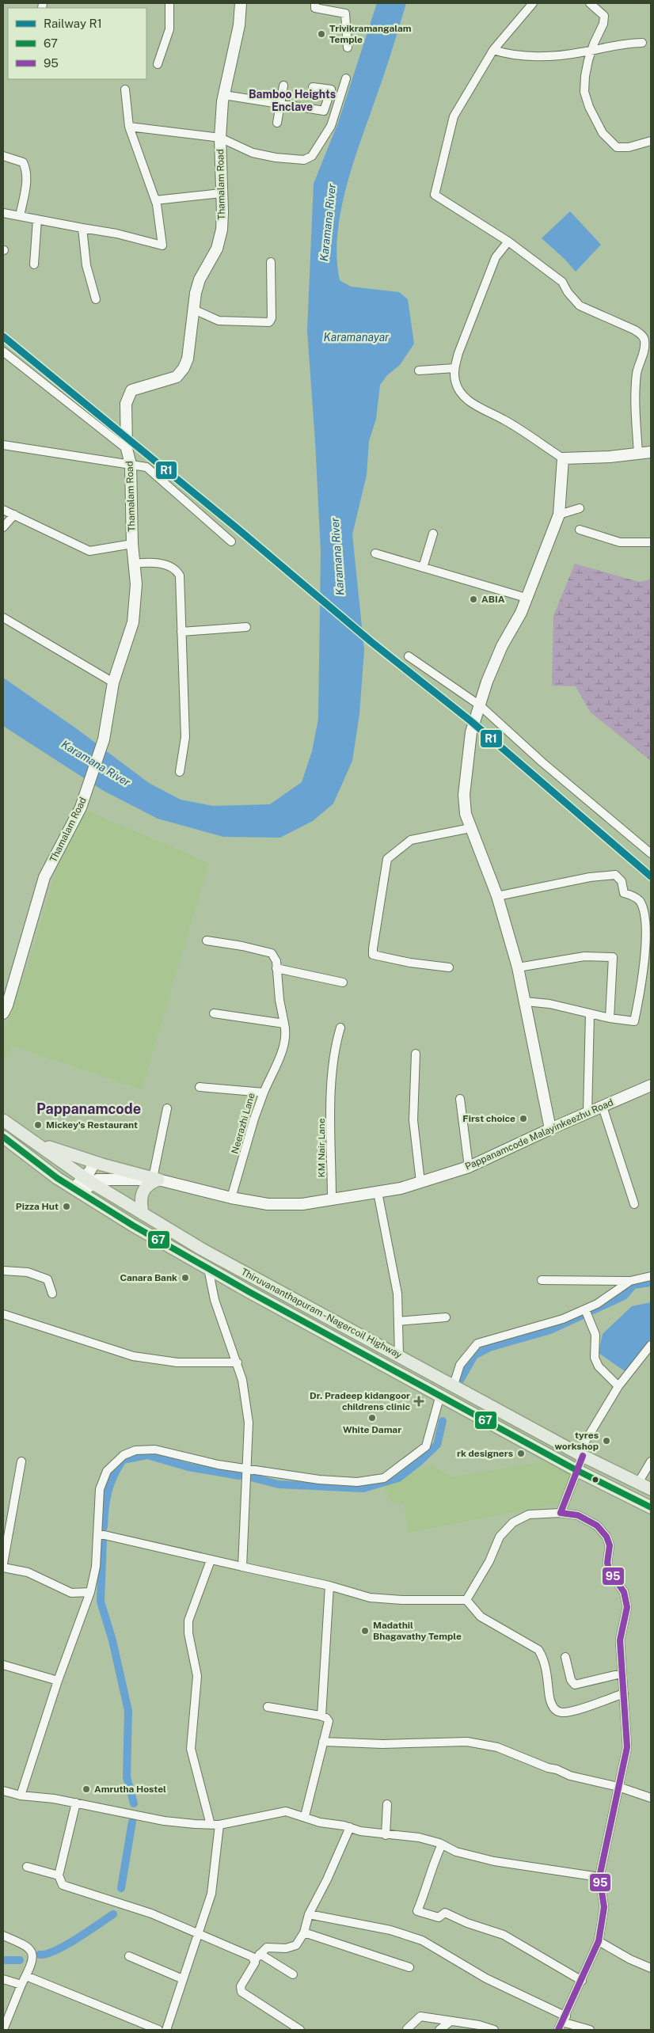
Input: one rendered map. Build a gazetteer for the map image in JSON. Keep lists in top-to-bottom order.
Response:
{
  "streets": {
    "main road": ["Thiruvananthapuram - Nagercoil Highway"],
    "street": [
      "Thamalam Road",
      "Neerazhi Lane",
      "Pappanamcode Malayinkeezhu Road",
      "KM Nair Lane"
    ]
  },
  "crossings": [
    ["Neerazhi Lane", "Pappanamcode Malayinkeezhu Road"],
    ["Pappanamcode Malayinkeezhu Road", "KM Nair Lane"],
    ["Pappanamcode Malayinkeezhu Road", "Thiruvananthapuram - Nagercoil Highway"]
  ],
  "districts": ["Bamboo Heights Enclave", "Pappanamcode"],
  "water": ["Karamana River", "Karamanayar"],
  "places": {
    "other": [
      "Trivikramangalam Temple",
      "ABIA",
      "First choice",
      "Mickey's Restaurant",
      "Pizza Hut",
      "Canara Bank",
      "White Damar",
      "tyres workshop",
      "rk designers",
      "Madathil Bhagavathy Temple",
      "Amrutha Hostel"
    ],
    "health": ["Dr. Pradeep kidangoor childrens clinic"]
  },
  "lines": ["rail line R1", "transit line 67", "transit line 95"],
  "legend": ["Railway R1", "67", "95"]
}
